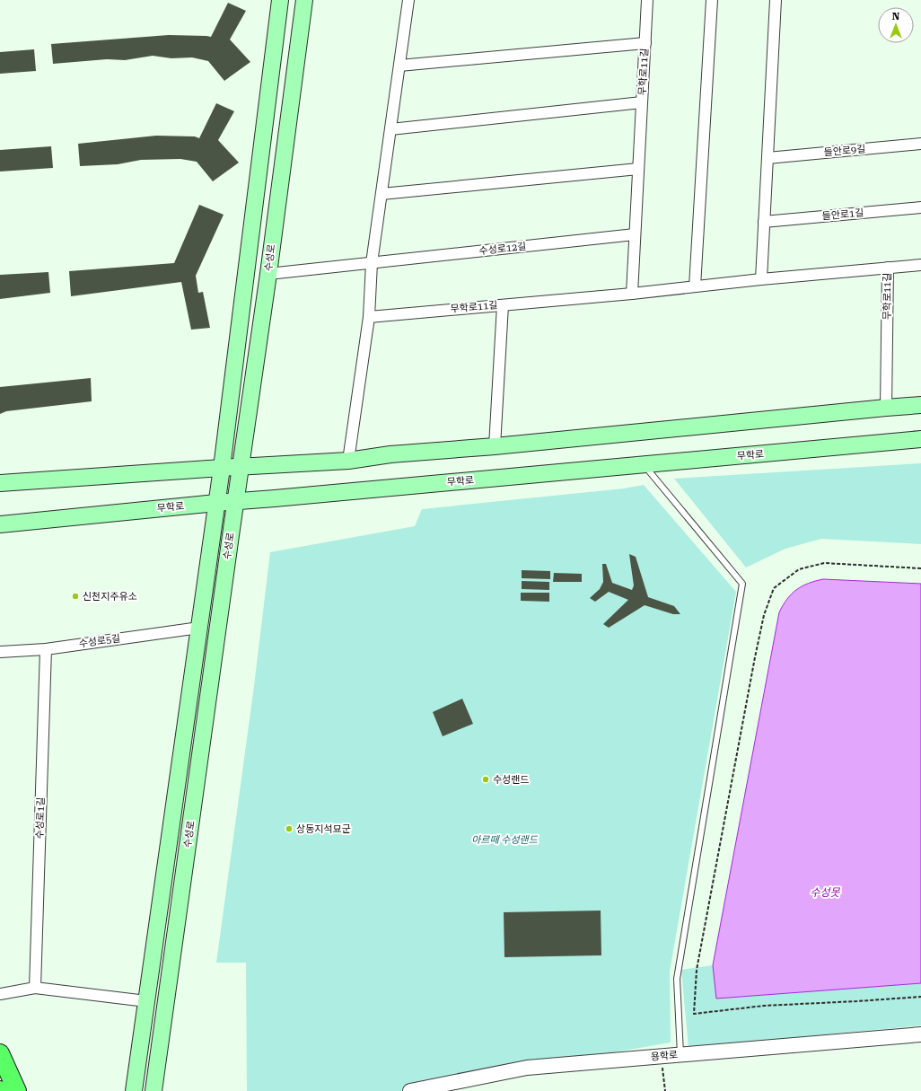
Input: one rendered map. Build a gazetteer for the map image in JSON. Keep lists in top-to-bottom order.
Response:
{
  "streets": {
    "main road": ["수성로", "무학로"],
    "street": [
      "무학로11길",
      "들안로9길",
      "들안로1길",
      "수성로12길",
      "수성로5길",
      "수성로1길",
      "용학로"
    ]
  },
  "crossings": [
    ["무학로11길", "수성로12길"],
    ["수성로12길", "수성로"],
    ["수성로", "무학로"],
    ["수성로", "수성로5길"],
    ["수성로5길", "수성로1길"]
  ],
  "water": ["수성못"],
  "parks": ["아르떼 수성랜드"],
  "places": ["신천지주유소", "수성랜드", "상동지석묘군"],
  "north": "top"
}
